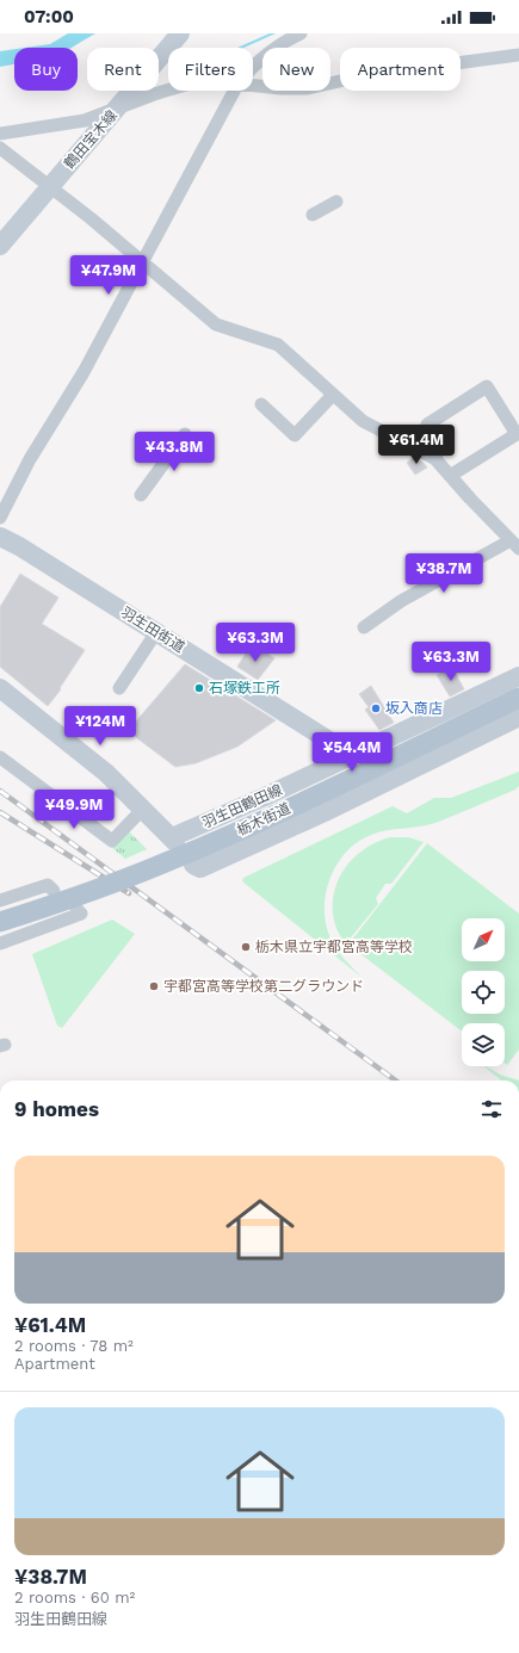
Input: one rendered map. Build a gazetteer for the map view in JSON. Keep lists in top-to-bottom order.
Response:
{
  "streets": {
    "main road": [
      "鶴田宝木線",
      "羽生田街道",
      "羽生田鶴田線",
      "栃木街道"
    ]
  },
  "crossings": [
    ["羽生田街道", "羽生田鶴田線"]
  ],
  "places": [
    "石塚鉄工所",
    "坂入商店",
    "栃木県立宇都宮高等学校",
    "宇都宮高等学校第二グラウンド"
  ],
  "north": "top right",
  "page": {
    "status": "07:00",
    "chip": [
      "Buy",
      "Rent",
      "Filters",
      "New",
      "Apartment"
    ],
    "price": [
      "¥47.9M",
      "¥61.4M",
      "¥43.8M",
      "¥38.7M",
      "¥63.3M",
      "¥63.3M",
      "¥124M",
      "¥54.4M",
      "¥49.9M"
    ],
    "heading": "9 homes",
    "list": [
      {
        "name": "¥61.4M",
        "note": "2 rooms · 78 m² · Apartment"
      },
      {
        "name": "¥38.7M",
        "note": "2 rooms · 60 m² · 羽生田鶴田線"
      }
    ]
  }
}
